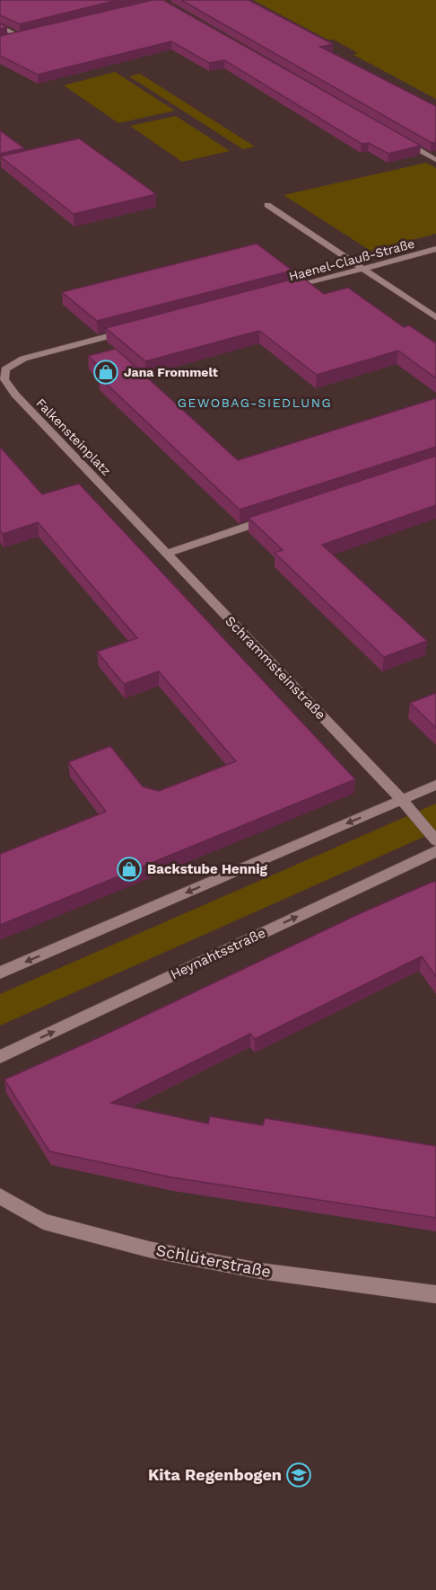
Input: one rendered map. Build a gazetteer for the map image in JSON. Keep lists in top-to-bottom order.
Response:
{
  "streets": {
    "street": [
      "Haenel-Clauß-Straße",
      "Falkensteinplatz",
      "Schrammsteinstraße",
      "Heynahtsstraße",
      "Schlüterstraße"
    ]
  },
  "crossings": [
    ["Falkensteinplatz", "Schrammsteinstraße"]
  ],
  "districts": ["GEWOBAG-SIEDLUNG"],
  "places": {
    "shop": ["Jana Frommelt", "Backstube Hennig"],
    "school or university": ["Kita Regenbogen"]
  }
}
